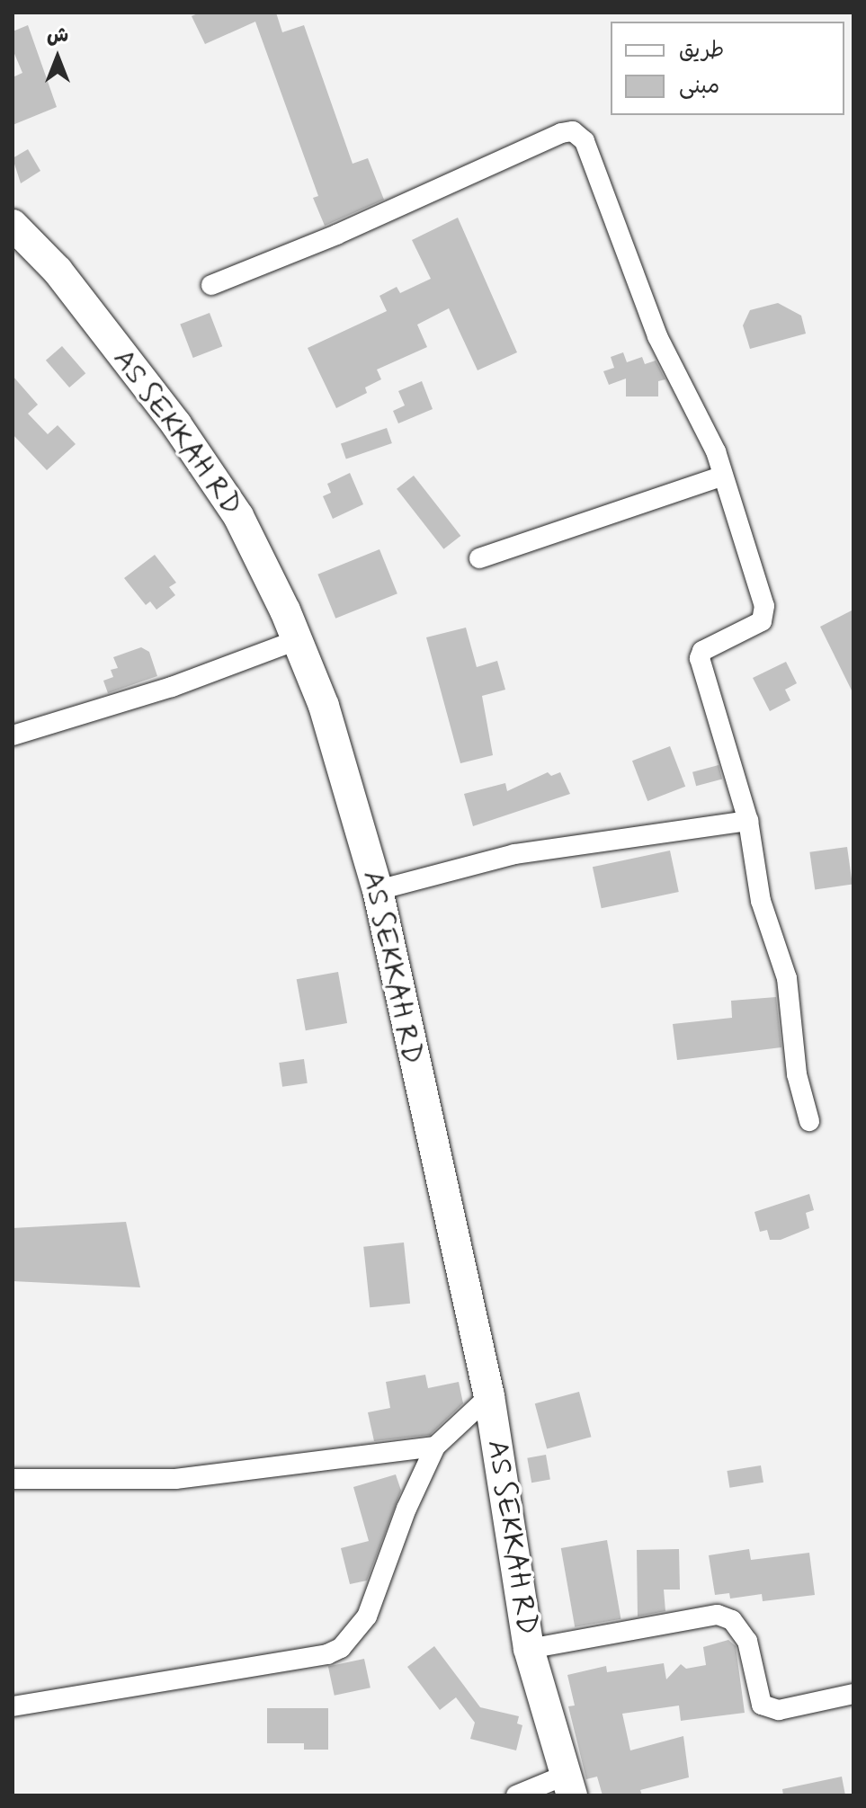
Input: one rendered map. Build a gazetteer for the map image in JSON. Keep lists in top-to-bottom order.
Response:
{
  "streets": {
    "main road": ["AS SEKKAH RD"]
  },
  "legend": ["طريق", "مبنى"],
  "north": "top"
}
